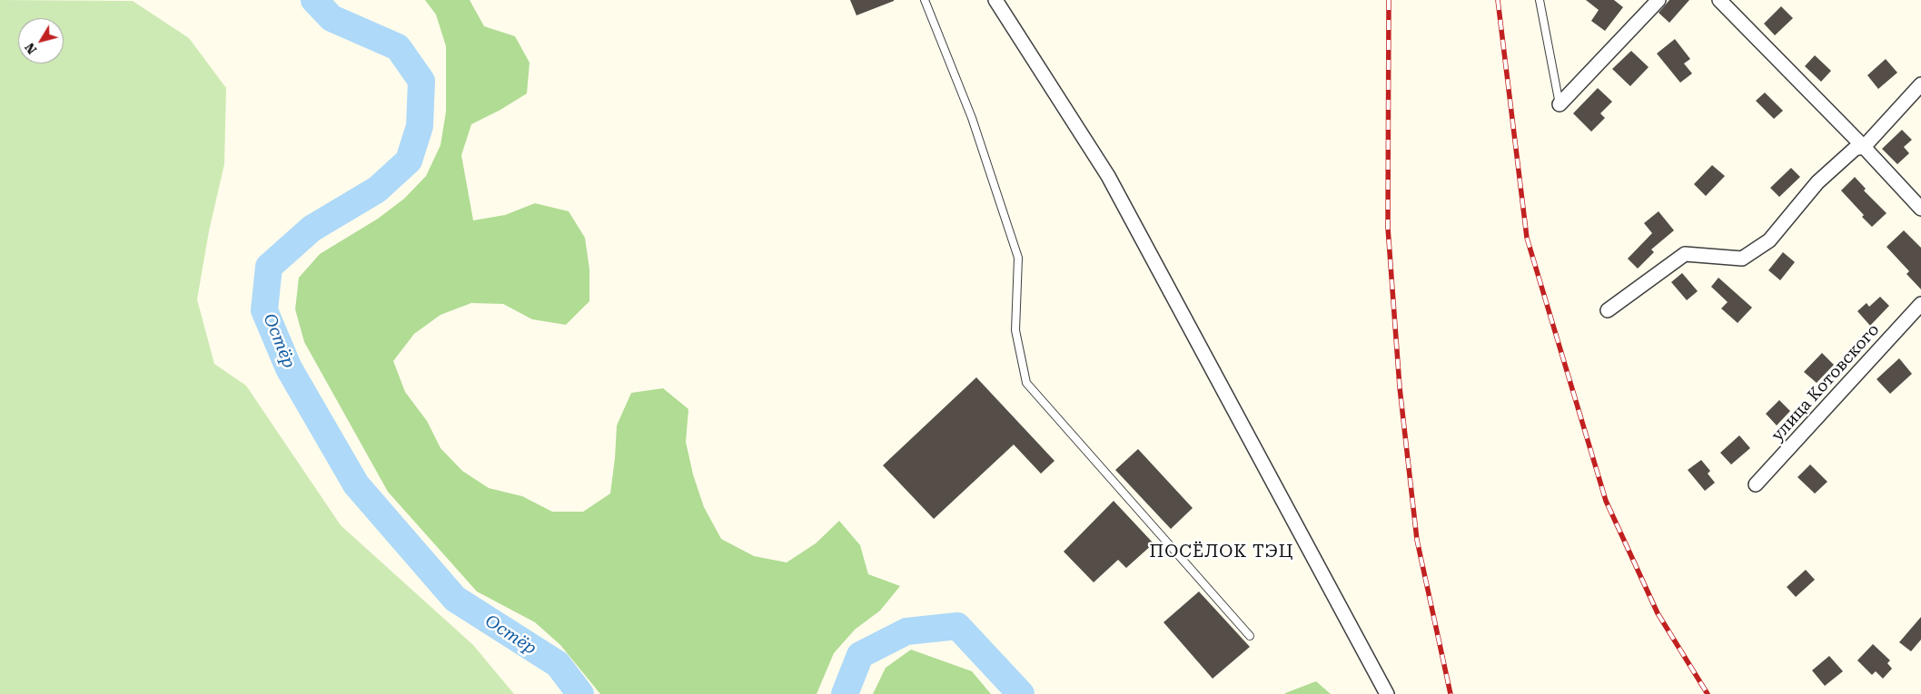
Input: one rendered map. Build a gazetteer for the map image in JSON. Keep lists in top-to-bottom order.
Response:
{
  "streets": {
    "street": ["улица Котовского"]
  },
  "districts": ["ПОСЁЛОК ТЭЦ"],
  "water": ["Остёр"],
  "north": "bottom left"
}
